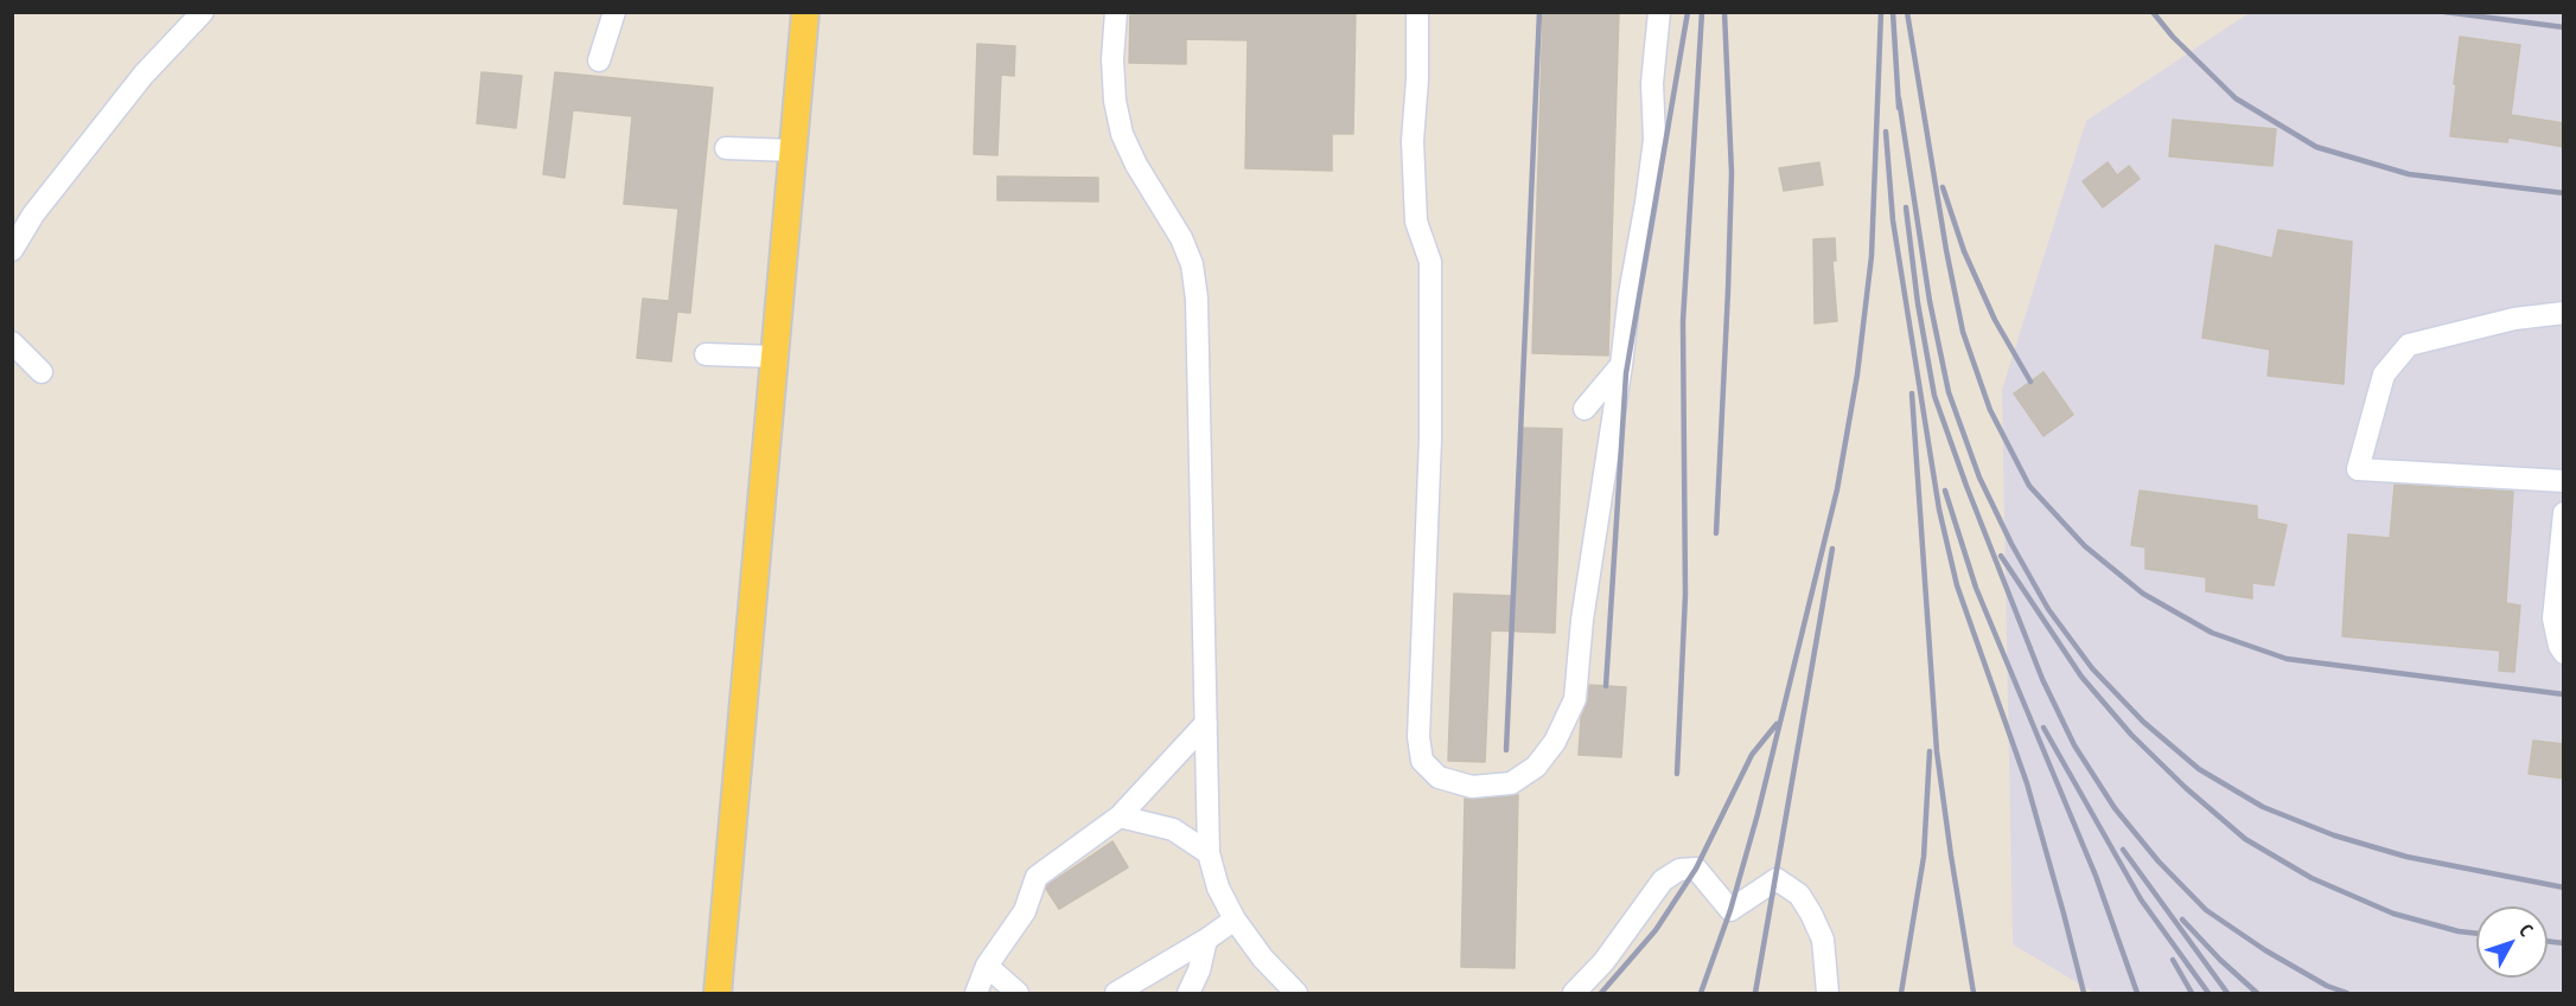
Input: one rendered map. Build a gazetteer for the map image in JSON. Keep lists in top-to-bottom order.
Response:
{
  "north": "top right"
}
